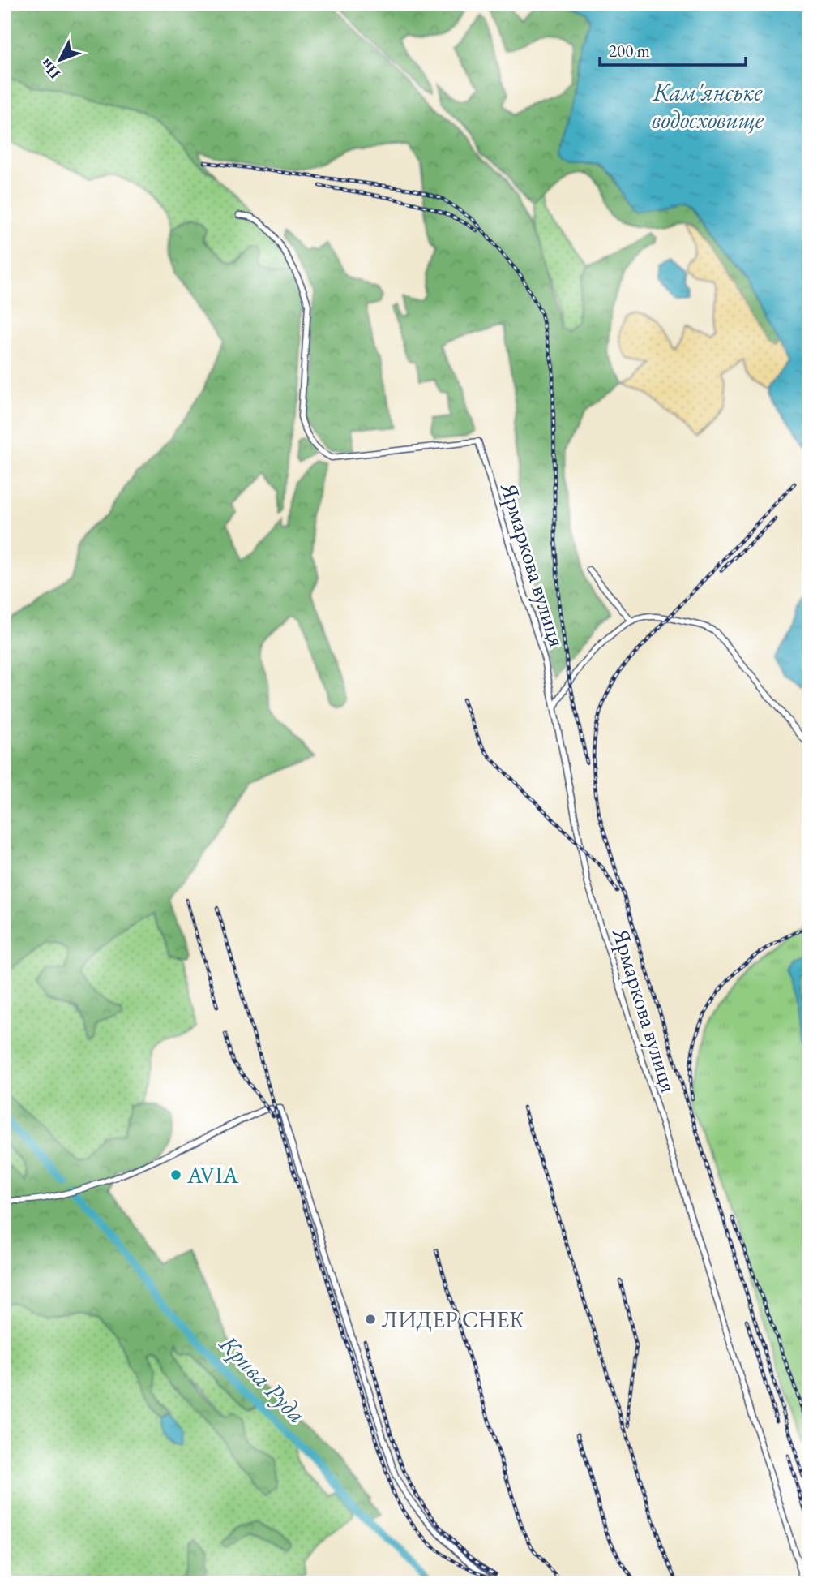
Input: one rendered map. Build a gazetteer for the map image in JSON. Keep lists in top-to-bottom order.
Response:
{
  "streets": {
    "street": ["Ярмаркова вулиця"]
  },
  "water": ["Кам'янське водосховище", "Крива Руда"],
  "places": ["AVIA", "ЛИДЕР СНЕК"],
  "scale_bar": "200 m",
  "north": "bottom left"
}
